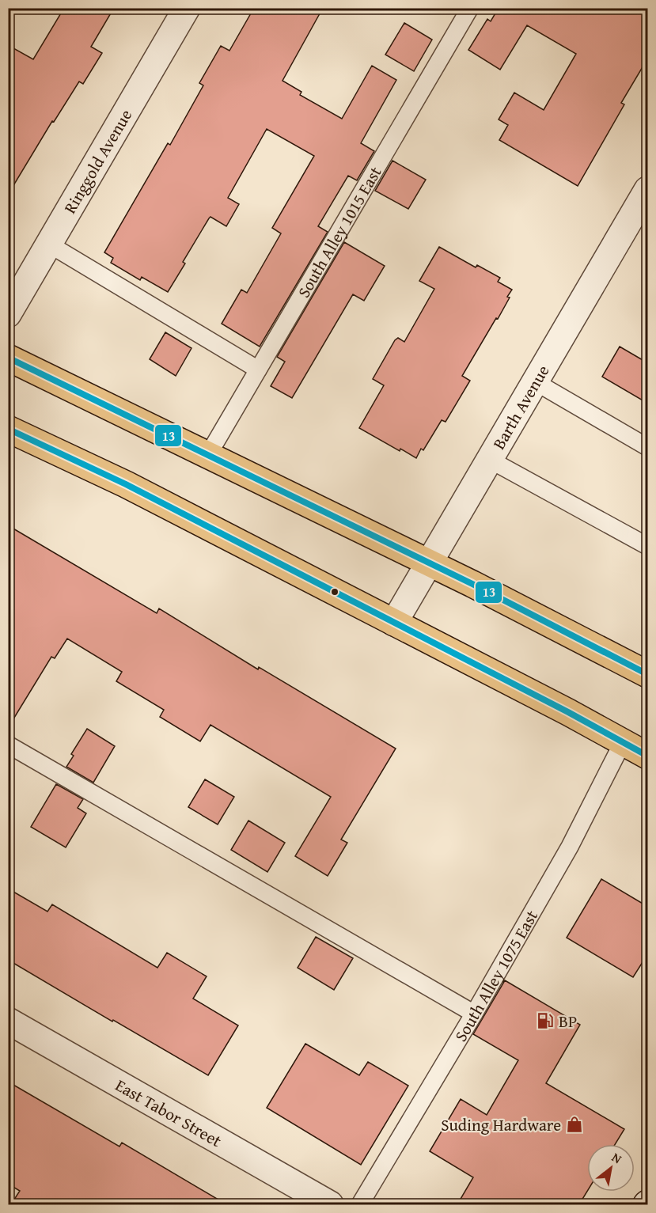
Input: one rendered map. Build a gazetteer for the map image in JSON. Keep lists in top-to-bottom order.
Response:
{
  "streets": {
    "street": ["Ringgold Avenue", "Barth Avenue", "East Tabor Street"],
    "lane": ["South Alley 1015 East", "South Alley 1075 East"]
  },
  "places": {
    "fuel station": ["BP"],
    "shop": ["Suding Hardware"]
  },
  "lines": ["transit line 13"],
  "north": "top right"
}
